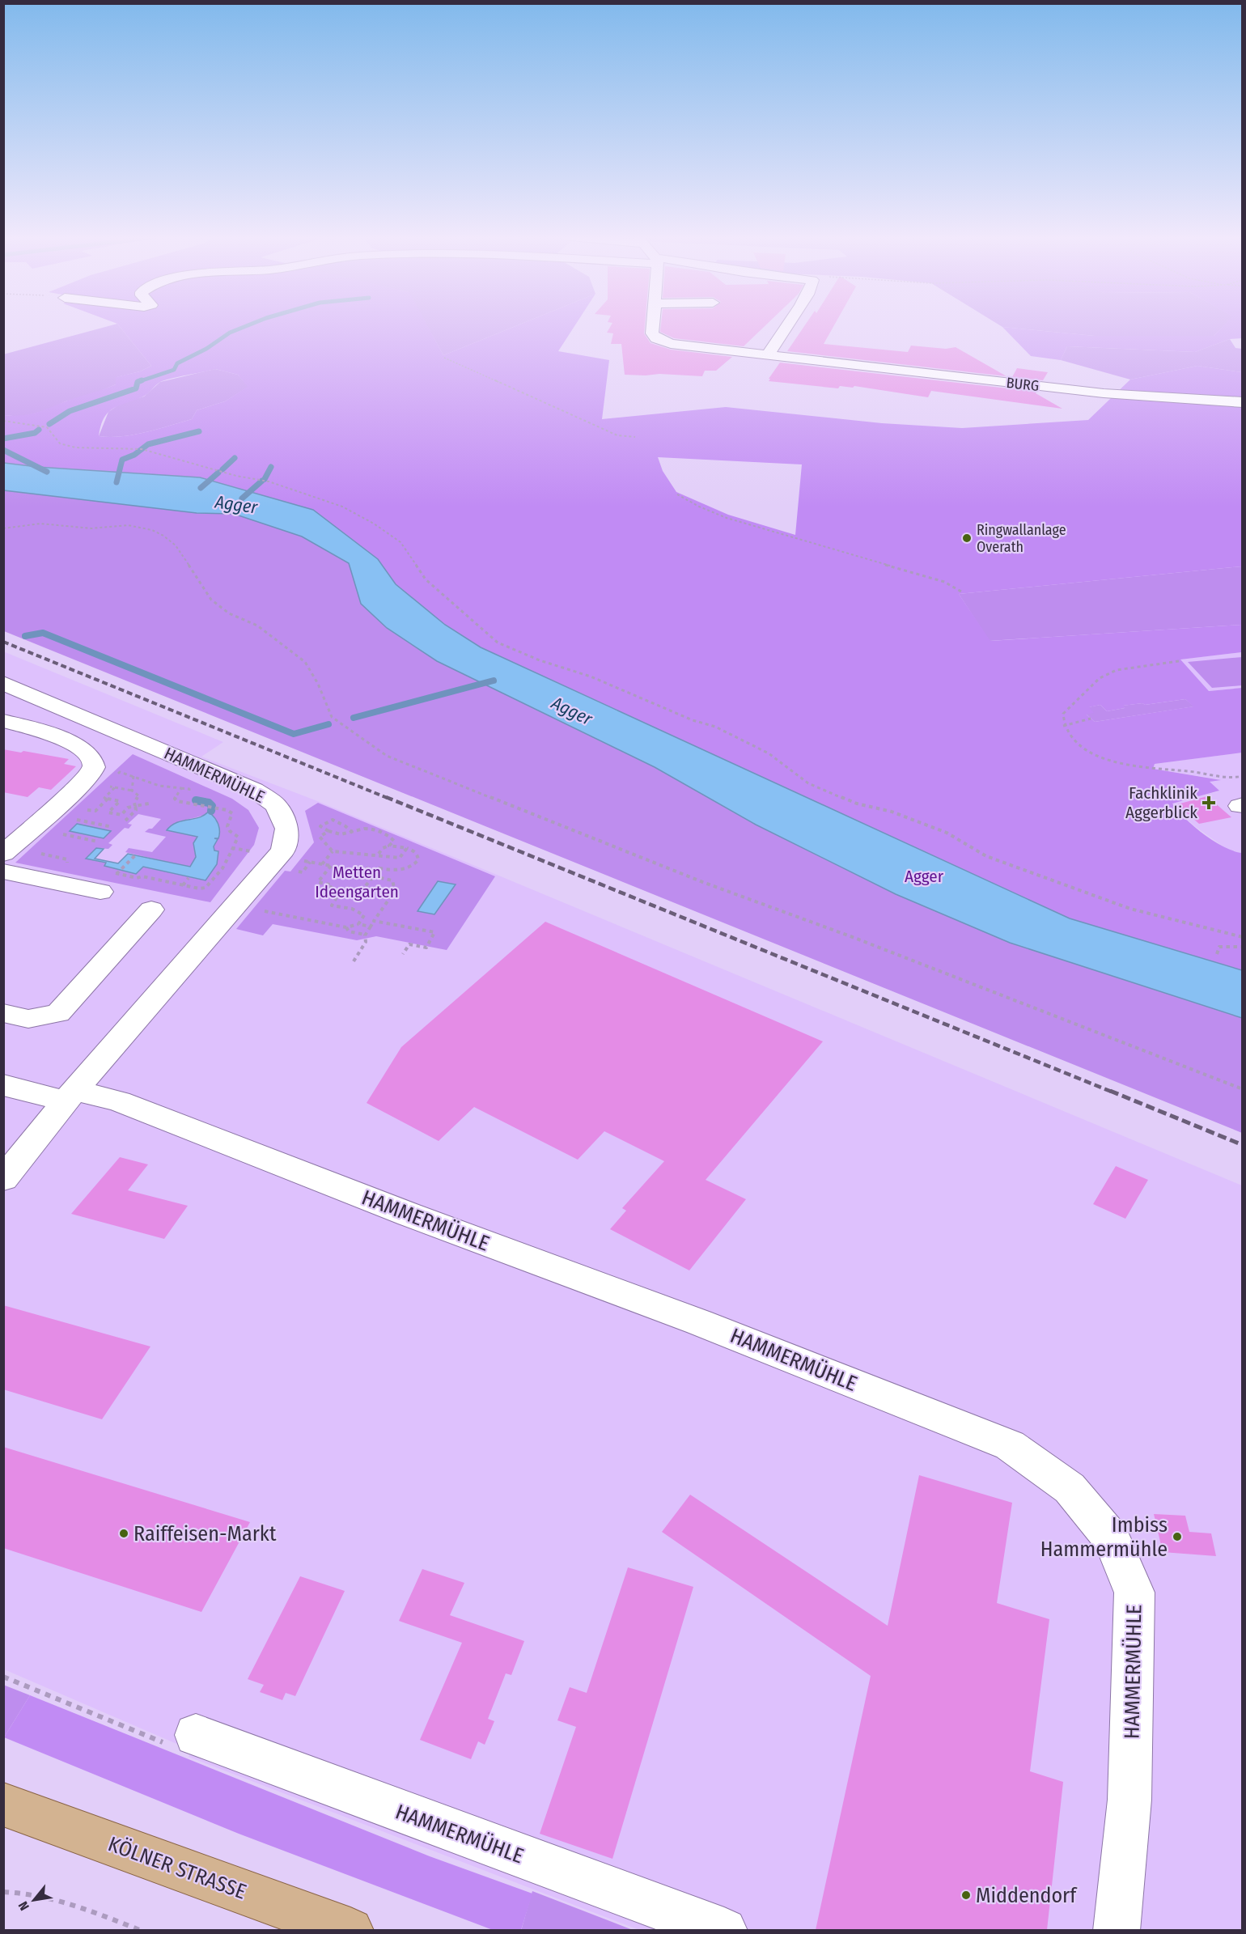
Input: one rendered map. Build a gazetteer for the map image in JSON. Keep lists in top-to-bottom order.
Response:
{
  "streets": {
    "main road": ["KÖLNER STRASSE"],
    "street": ["BURG", "HAMMERMÜHLE"]
  },
  "water": ["Agger"],
  "parks": ["Metten Ideengarten", "Agger"],
  "places": {
    "other": [
      "Ringwallanlage Overath",
      "Raiffeisen-Markt",
      "Imbiss Hammermühle",
      "Middendorf"
    ],
    "health": ["Fachklinik Aggerblick"]
  },
  "north": "bottom left"
}
